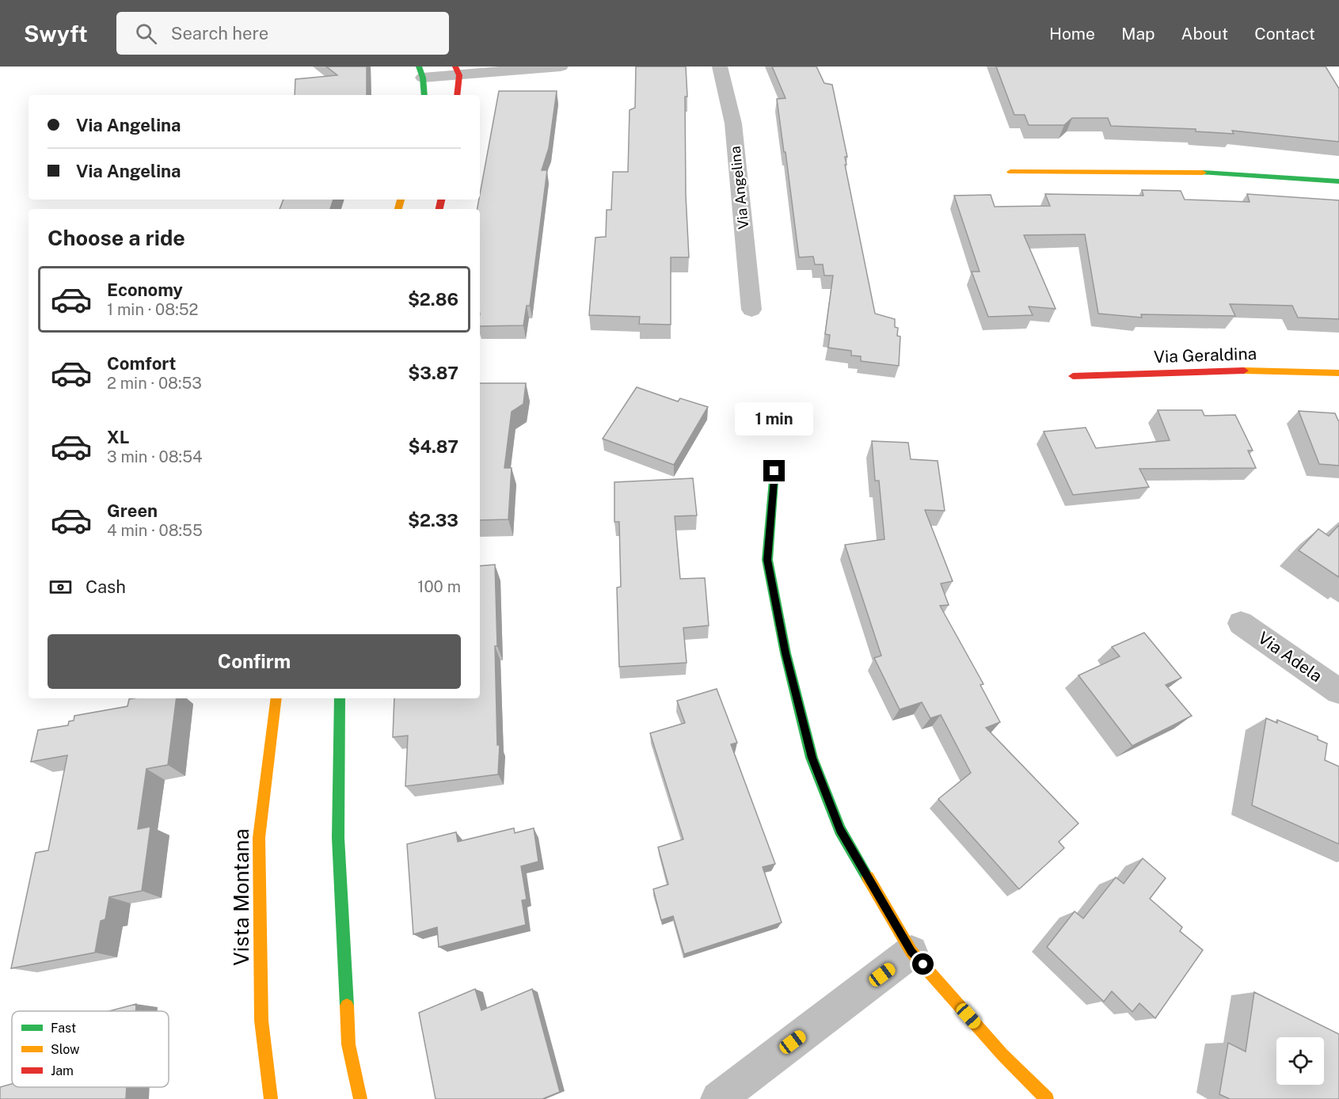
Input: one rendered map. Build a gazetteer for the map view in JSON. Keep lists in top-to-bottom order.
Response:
{
  "streets": {
    "street": [
      "Via Angelina",
      "Via Geraldina",
      "Via Adela",
      "Vista Montana"
    ]
  },
  "legend": ["Fast", "Slow", "Jam"],
  "page": {
    "header": "Swyft",
    "search": "Search here",
    "nav": [
      "Home",
      "Map",
      "About",
      "Contact"
    ],
    "banner": ["Via Angelina", "Via Angelina"],
    "heading": "Choose a ride",
    "list": [
      {
        "name": "Economy",
        "note": "1 min · 08:52",
        "value": "$2.86"
      },
      {
        "name": "Comfort",
        "note": "2 min · 08:53",
        "value": "$3.87"
      },
      {
        "name": "XL",
        "note": "3 min · 08:54",
        "value": "$4.87"
      },
      {
        "name": "Green",
        "note": "4 min · 08:55",
        "value": "$2.33"
      }
    ],
    "bubble": "1 min",
    "pay": ["Cash", "100 m"],
    "buttons": "Confirm"
  }
}
